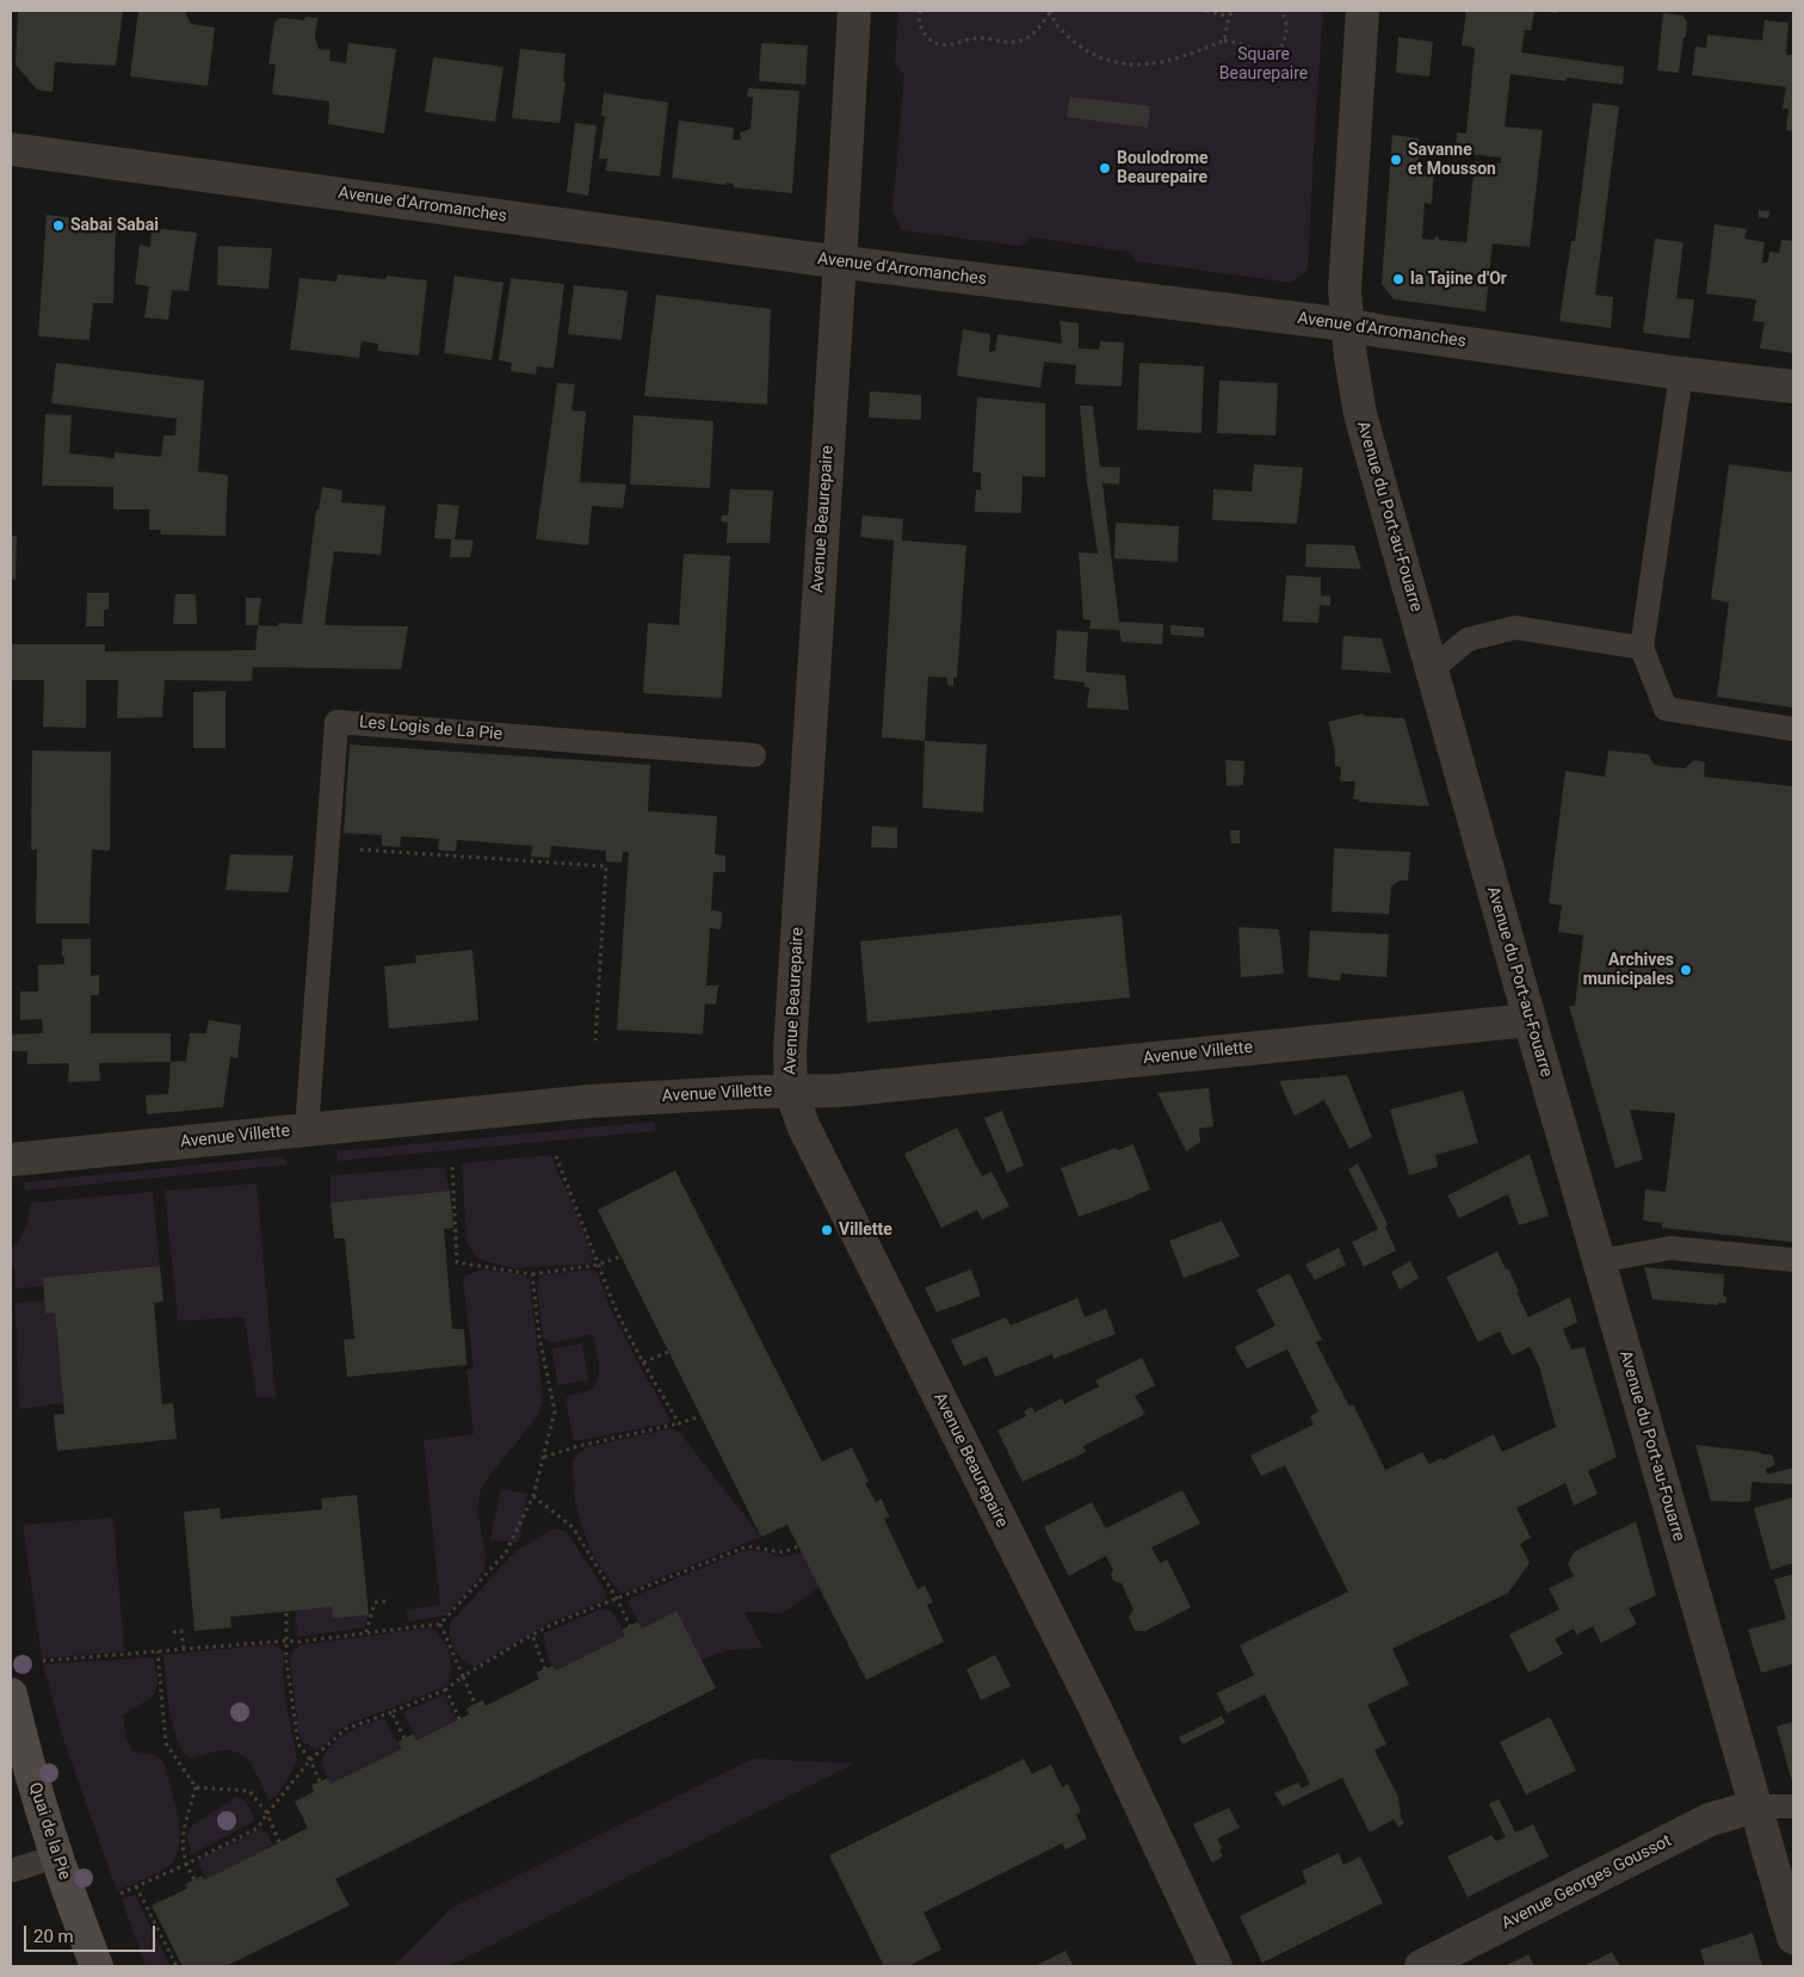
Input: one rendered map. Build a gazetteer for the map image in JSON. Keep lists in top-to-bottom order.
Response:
{
  "streets": {
    "street": [
      "Avenue d'Arromanches",
      "Avenue du Port-au-Fouarre",
      "Avenue Beaurepaire",
      "Avenue Villette",
      "Quai de la Pie",
      "Avenue Georges Goussot"
    ],
    "lane": ["Les Logis de La Pie"]
  },
  "crossings": [
    ["Avenue d'Arromanches", "Avenue du Port-au-Fouarre"],
    ["Avenue d'Arromanches", "Avenue Beaurepaire"],
    ["Avenue du Port-au-Fouarre", "Avenue Villette"],
    ["Avenue du Port-au-Fouarre", "Avenue Georges Goussot"],
    ["Avenue Beaurepaire", "Avenue Villette"],
    ["Les Logis de La Pie", "Avenue Villette"]
  ],
  "parks": ["Square Beaurepaire"],
  "places": [
    "Savanne et Mousson",
    "Boulodrome Beaurepaire",
    "Sabai Sabai",
    "la Tajine d'Or",
    "Archives municipales",
    "Villette"
  ],
  "scale_bar": "20 m"
}
